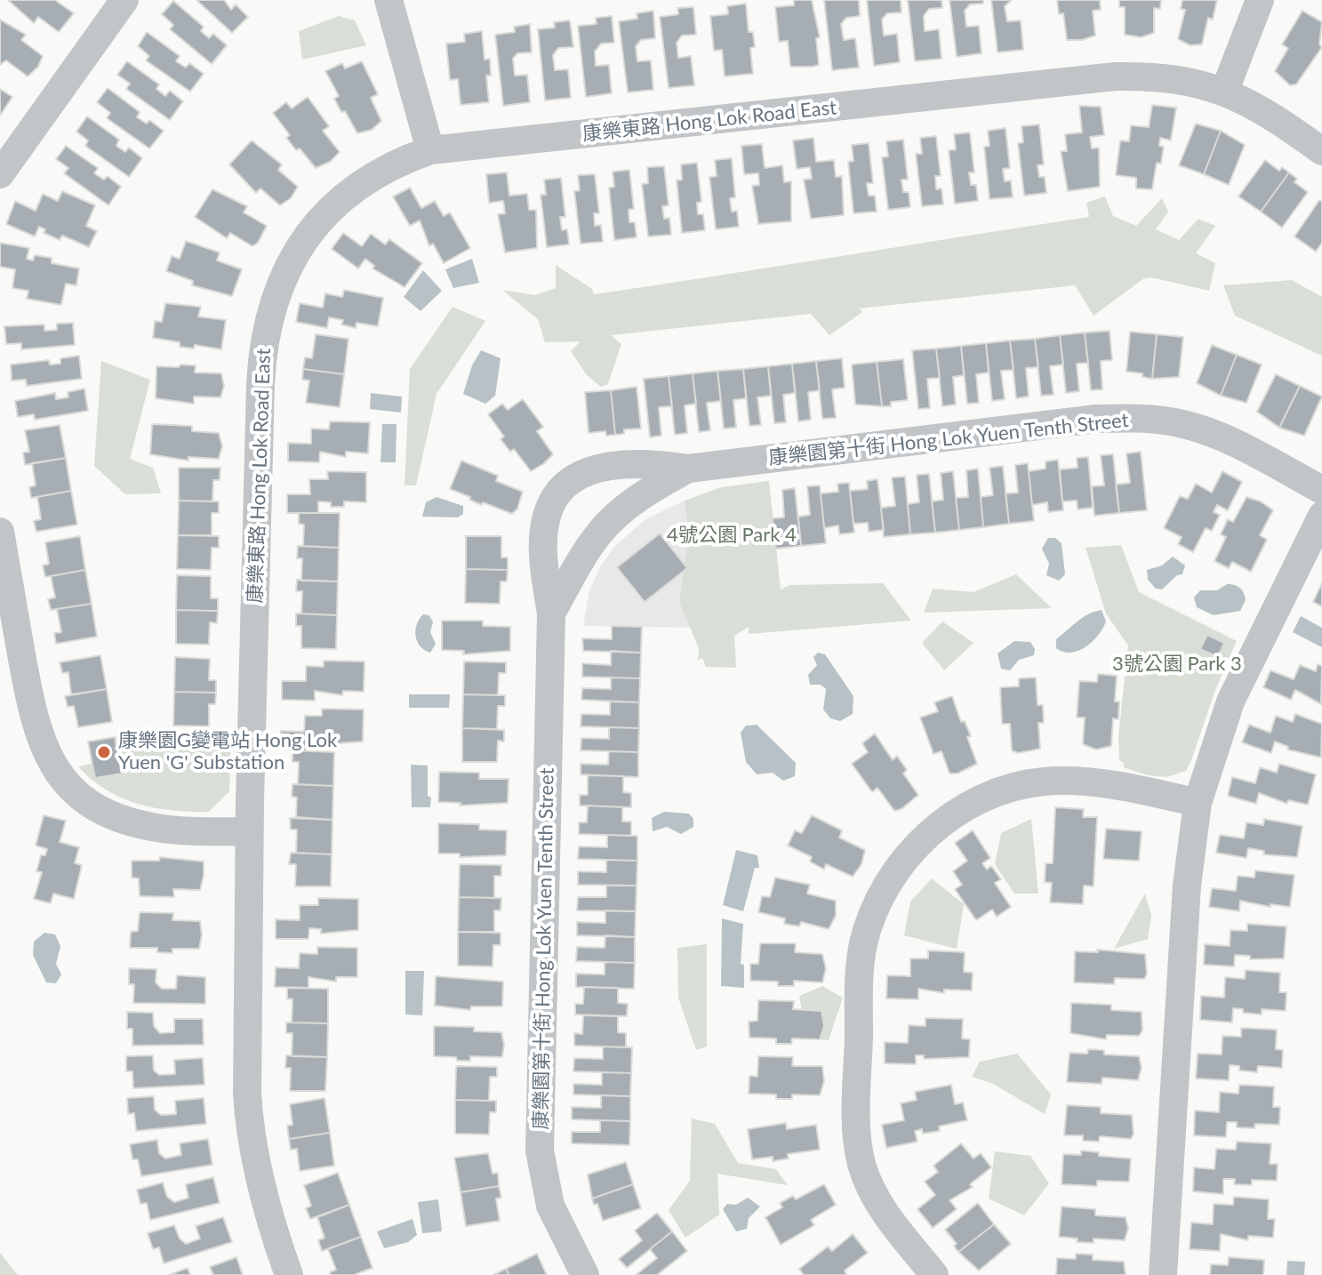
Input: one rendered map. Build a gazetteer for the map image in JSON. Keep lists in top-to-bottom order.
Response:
{
  "streets": {
    "street": ["康樂東路 Hong Lok Road East", "康樂園第十街 Hong Lok Yuen Tenth Street"]
  },
  "parks": ["4號公園 Park 4", "3號公園 Park 3"],
  "places": ["康樂園G變電站 Hong Lok Yuen 'G' Substation"]
}
